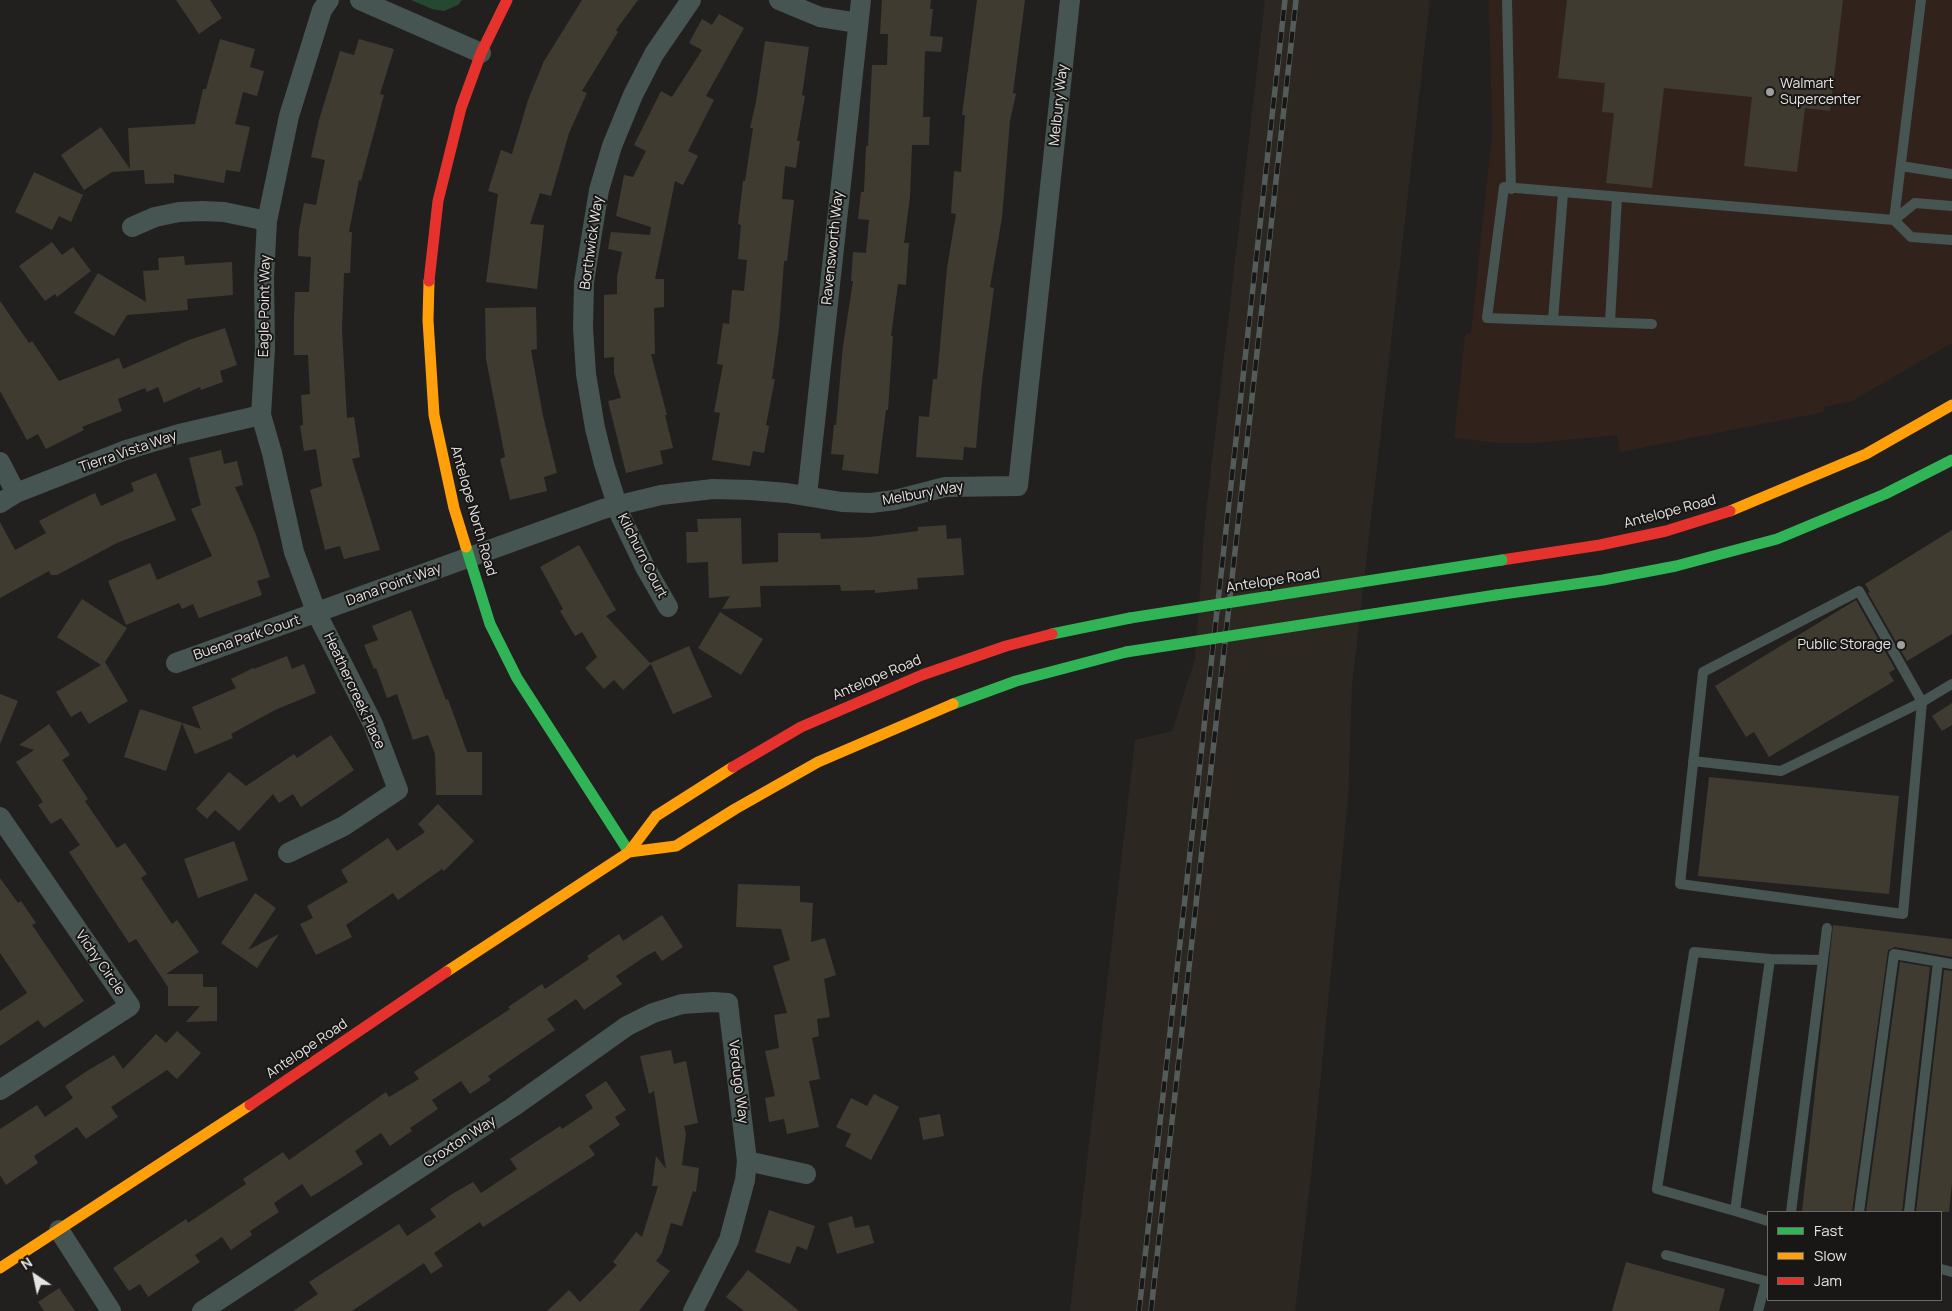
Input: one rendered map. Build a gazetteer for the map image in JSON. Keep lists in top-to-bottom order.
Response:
{
  "streets": {
    "main road": ["Antelope North Road", "Antelope Road"],
    "street": [
      "Melbury Way",
      "Borthwick Way",
      "Ravensworth Way",
      "Eagle Point Way",
      "Tierra Vista Way",
      "Kilchurn Court",
      "Dana Point Way",
      "Buena Park Court",
      "Heathercreek Place",
      "Vichy Circle",
      "Verdugo Way",
      "Croxton Way"
    ]
  },
  "crossings": [
    ["Melbury Way", "Borthwick Way"],
    ["Melbury Way", "Ravensworth Way"],
    ["Melbury Way", "Antelope North Road"],
    ["Melbury Way", "Kilchurn Court"],
    ["Melbury Way", "Dana Point Way"],
    ["Borthwick Way", "Kilchurn Court"],
    ["Eagle Point Way", "Tierra Vista Way"],
    ["Eagle Point Way", "Dana Point Way"],
    ["Eagle Point Way", "Buena Park Court"],
    ["Eagle Point Way", "Heathercreek Place"],
    ["Antelope North Road", "Antelope Road"],
    ["Antelope North Road", "Dana Point Way"],
    ["Dana Point Way", "Buena Park Court"],
    ["Dana Point Way", "Heathercreek Place"],
    ["Buena Park Court", "Heathercreek Place"],
    ["Verdugo Way", "Croxton Way"]
  ],
  "places": ["Walmart Supercenter", "Public Storage"],
  "legend": ["Fast", "Slow", "Jam"],
  "north": "top left"
}
